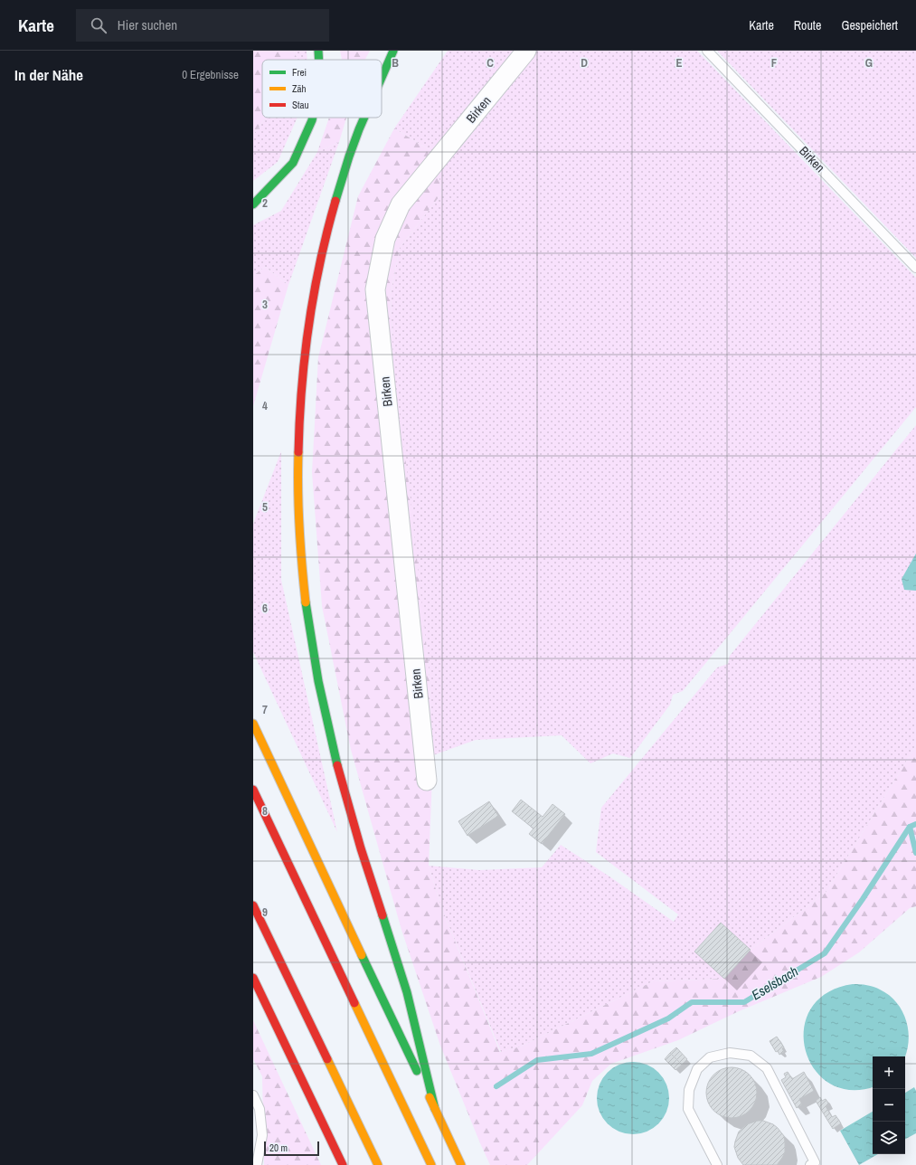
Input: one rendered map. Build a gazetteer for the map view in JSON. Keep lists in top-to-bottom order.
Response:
{
  "streets": {
    "street": ["Birken"]
  },
  "water": ["Eselsbach"],
  "legend": ["Frei", "Zäh", "Stau"],
  "scale_bar": "20 m",
  "page": {
    "header": "Karte",
    "search": "Hier suchen",
    "nav": ["Karte", "Route", "Gespeichert"],
    "heading": ["In der Nähe", "0 Ergebnisse"],
    "map_buttons": ["+", "−"],
    "scale": "20 m"
  },
  "grid": {
    "columns": [
      "B",
      "C",
      "D",
      "E",
      "F",
      "G"
    ],
    "rows": [
      "2",
      "3",
      "4",
      "5",
      "6",
      "7",
      "8",
      "9"
    ]
  }
}
